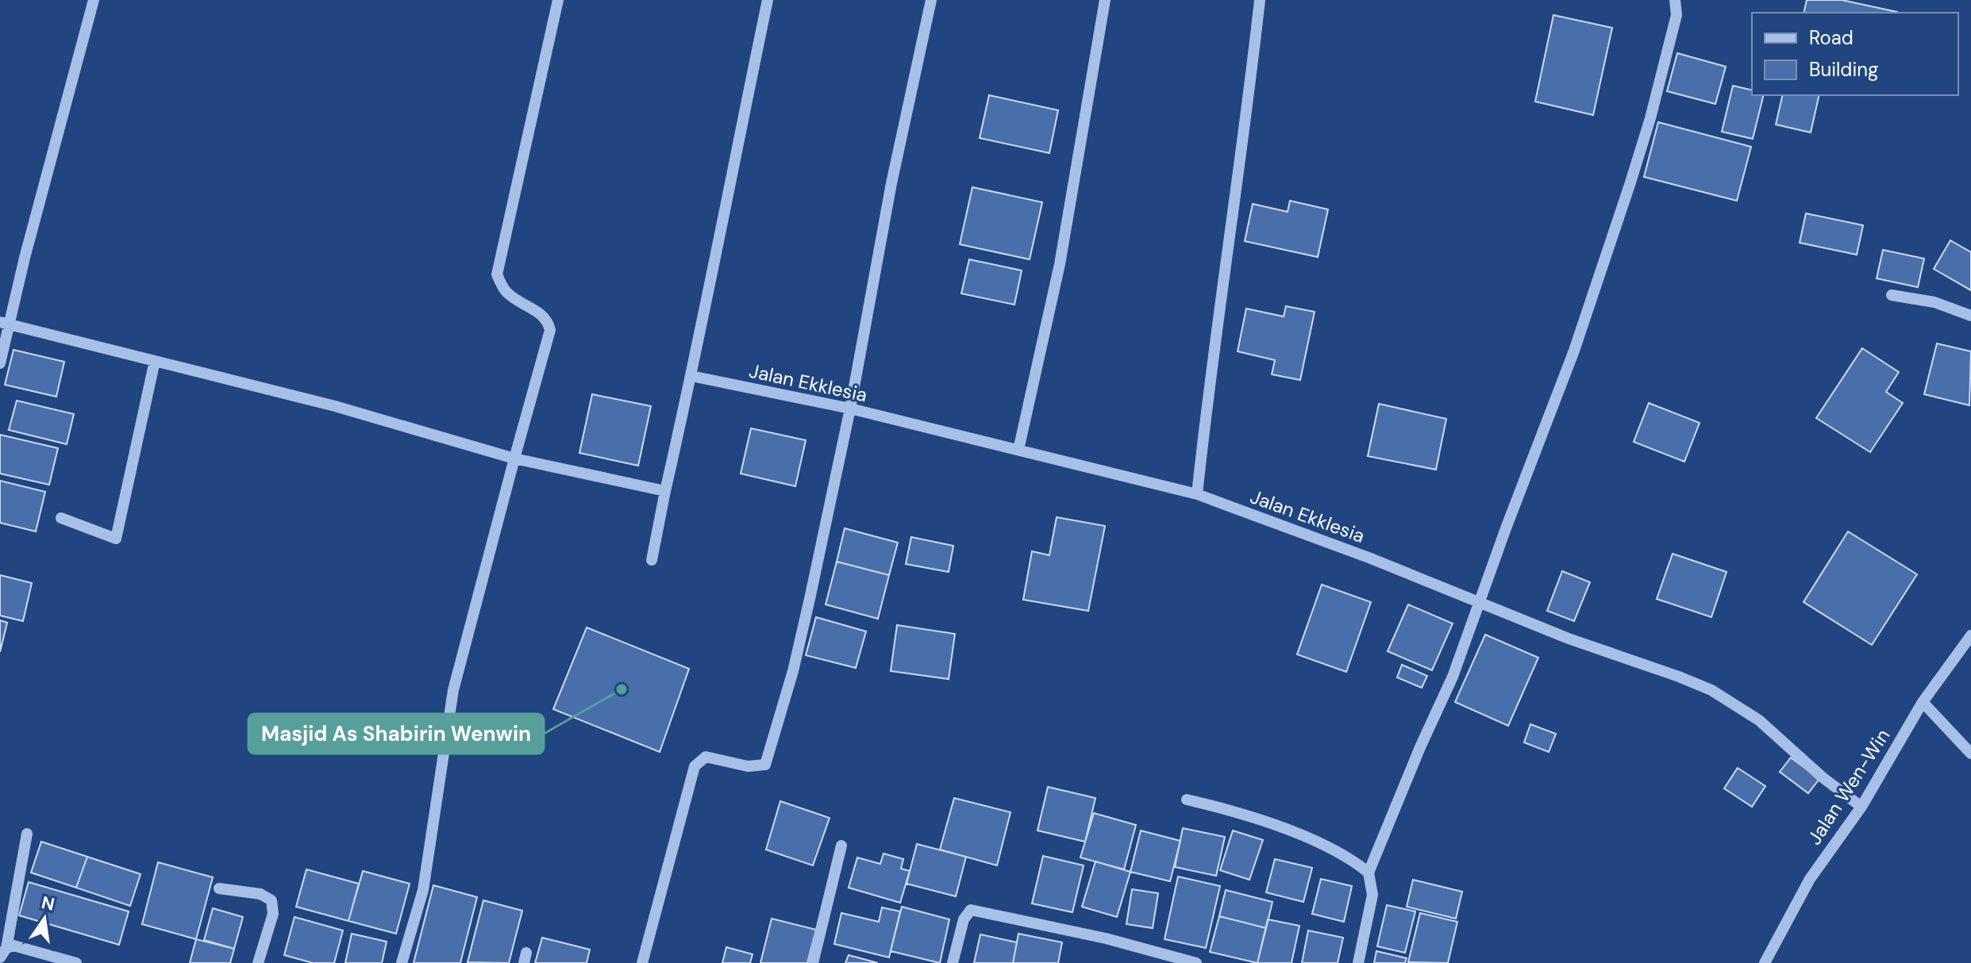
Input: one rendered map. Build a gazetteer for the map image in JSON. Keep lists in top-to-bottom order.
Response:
{
  "streets": {
    "street": ["Jalan Ekklesia", "Jalan Wen-Win"]
  },
  "crossings": [
    ["Jalan Ekklesia", "Jalan Wen-Win"]
  ],
  "places": ["Masjid As Shabirin Wenwin"],
  "legend": ["Road", "Building"],
  "north": "top"
}
